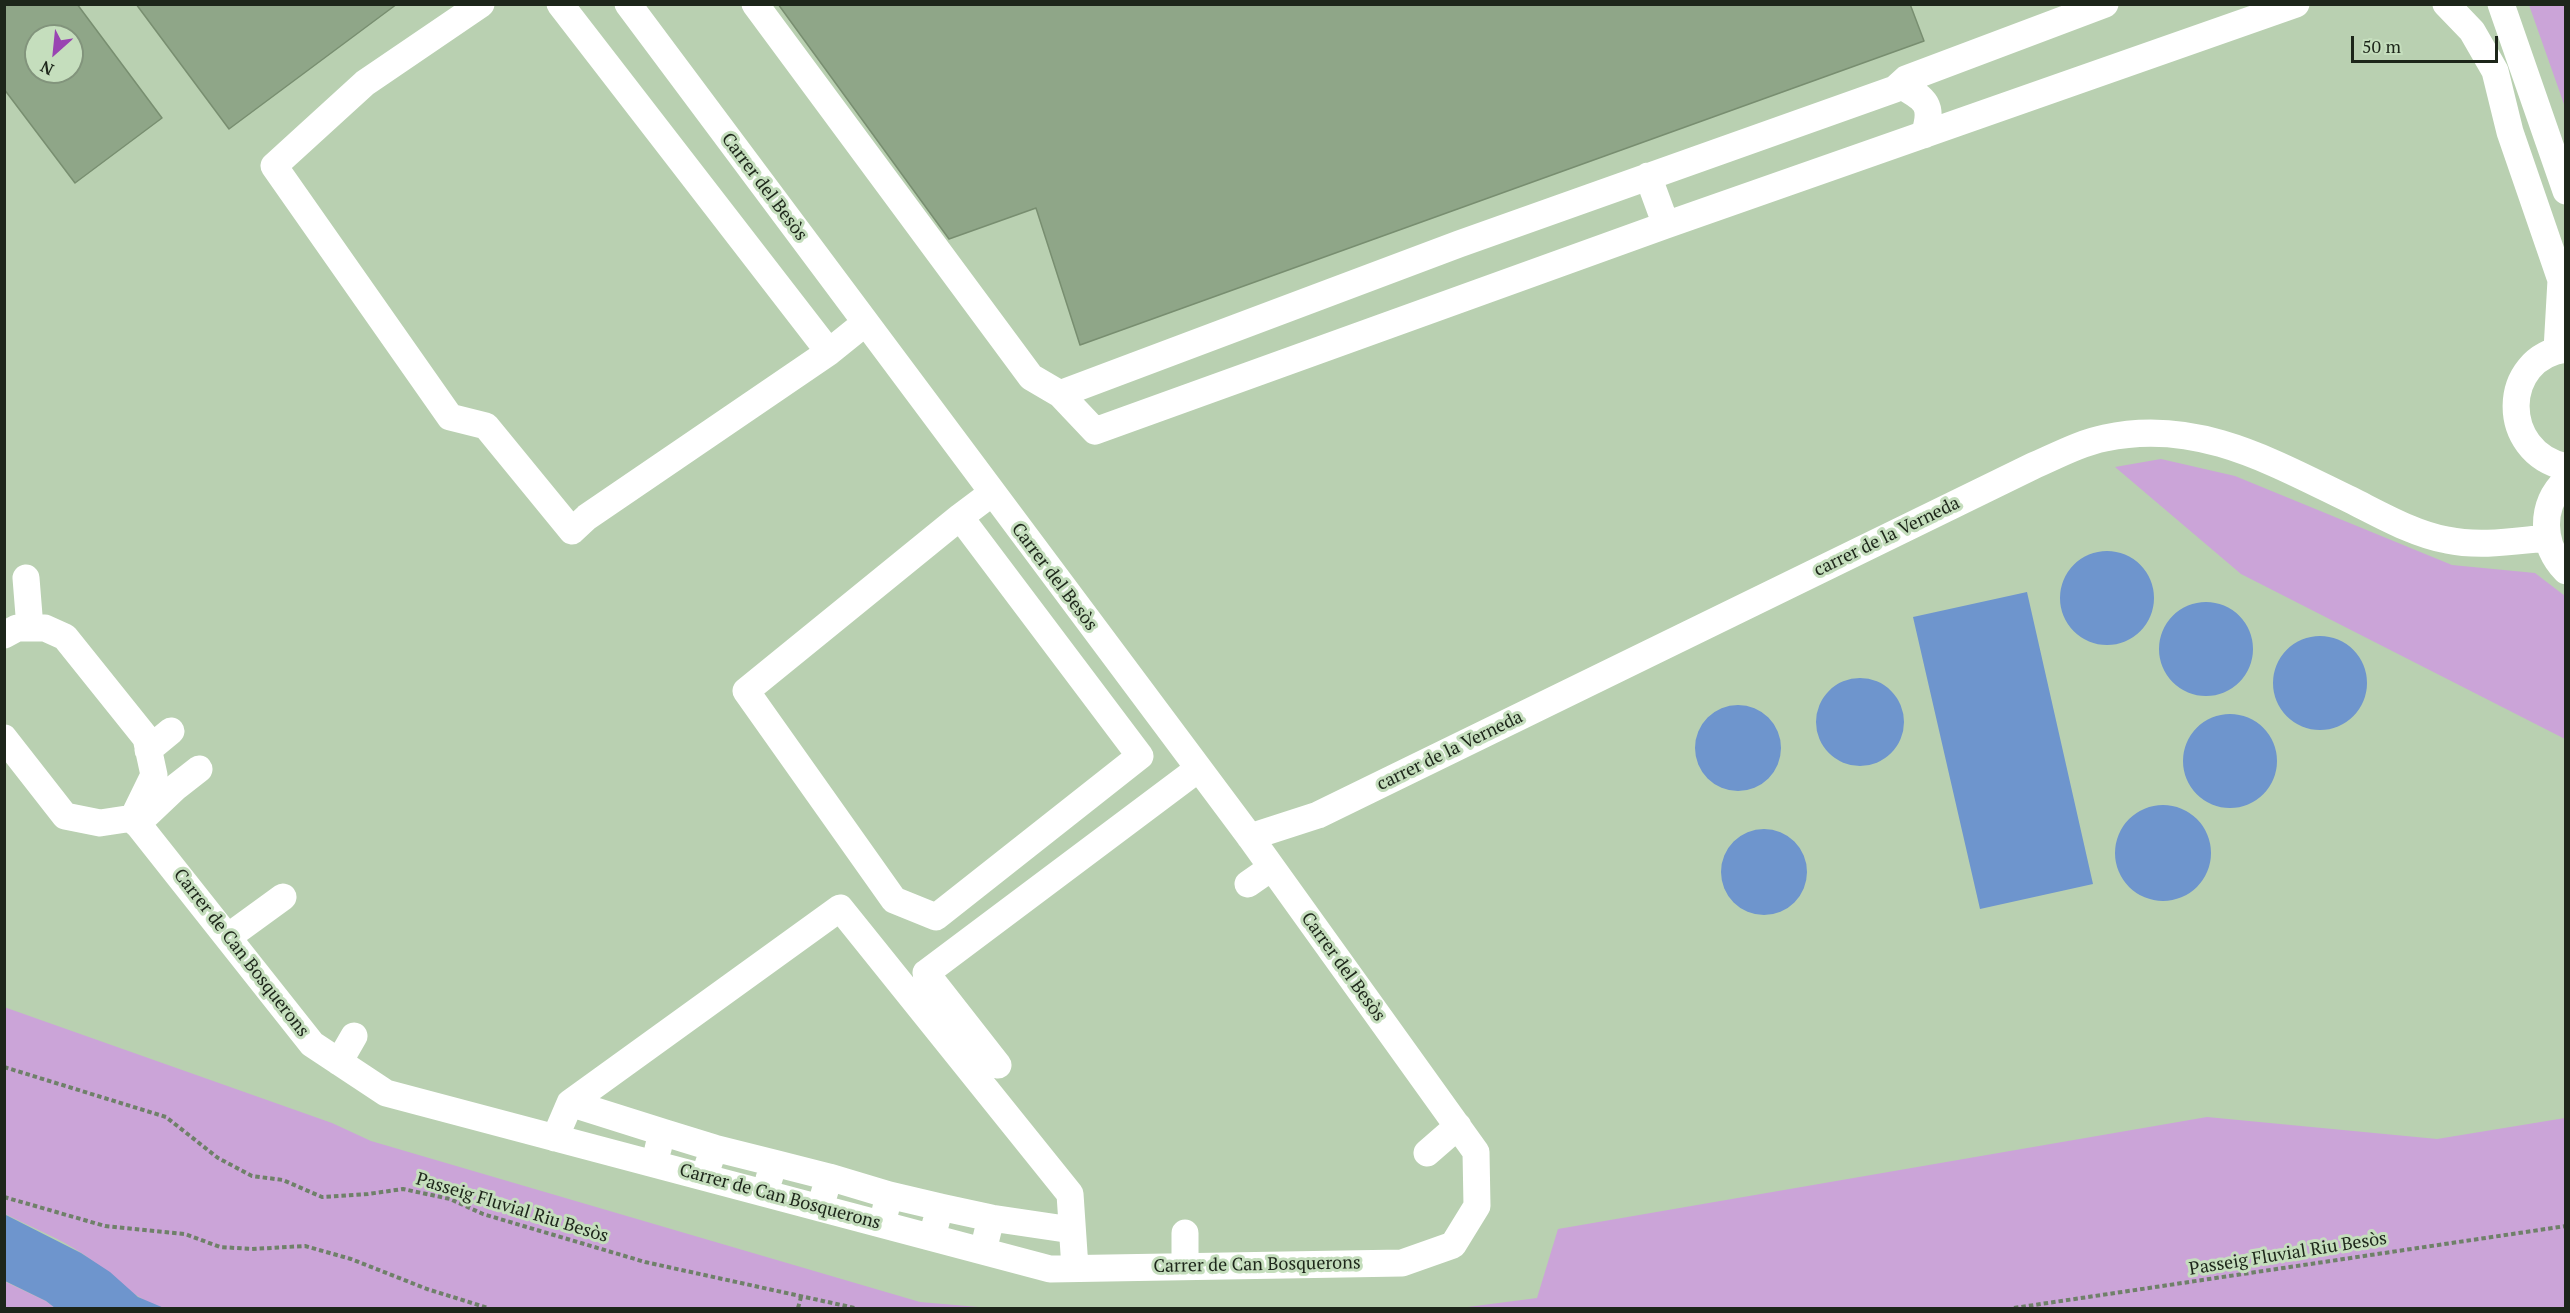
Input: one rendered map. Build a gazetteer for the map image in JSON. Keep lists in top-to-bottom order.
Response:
{
  "streets": {
    "street": ["Carrer del Besòs", "carrer de la Verneda", "Carrer de Can Bosquerons"],
    "path": ["Passeig Fluvial Riu Besòs"]
  },
  "crossings": [
    ["Carrer del Besòs", "carrer de la Verneda"],
    ["Carrer del Besòs", "Carrer de Can Bosquerons"]
  ],
  "scale_bar": "50 m",
  "north": "bottom left"
}
